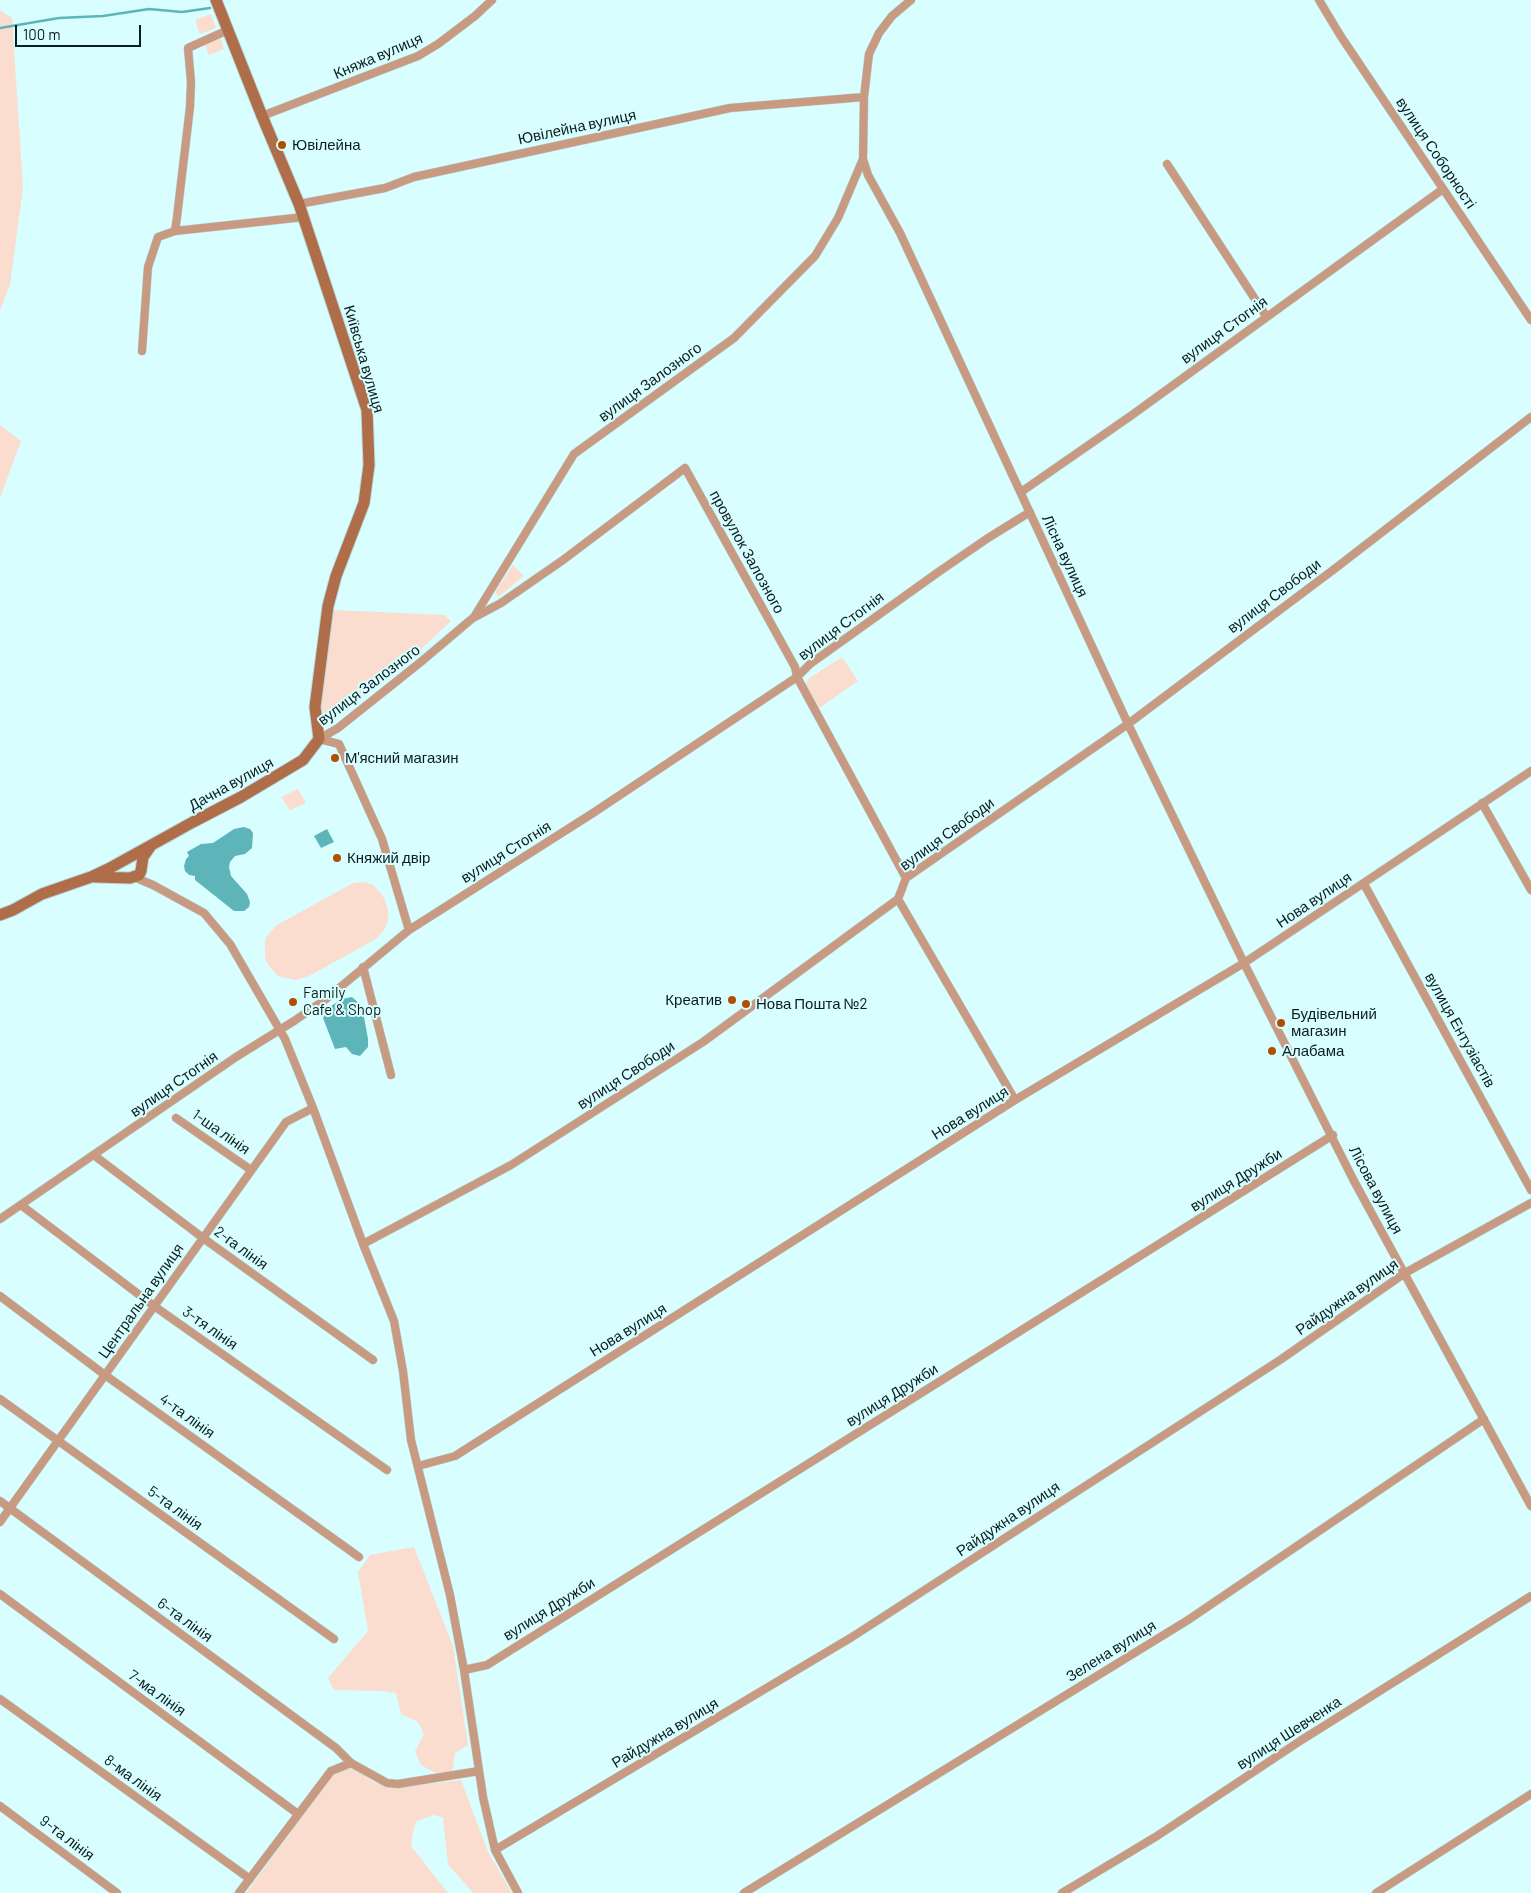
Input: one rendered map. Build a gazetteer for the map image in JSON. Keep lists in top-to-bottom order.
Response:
{
  "streets": {
    "street": [
      "Княжа вулиця",
      "Ювілейна вулиця",
      "вулиця Соборності",
      "вулиця Стогнія",
      "Київська вулиця",
      "вулиця Залозного",
      "провулок Залозного",
      "Лісна вулиця",
      "вулиця Свободи",
      "Дачна вулиця",
      "Нова вулиця",
      "вулиця Ентузіастів",
      "1-ша лінія",
      "вулиця Дружби",
      "Лісова вулиця",
      "2-га лінія",
      "Райдужна вулиця",
      "Центральна вулиця",
      "3-тя лінія",
      "4-та лінія",
      "5-та лінія",
      "6-та лінія",
      "Зелена вулиця",
      "7-ма лінія",
      "вулиця Шевченка",
      "8-ма лінія",
      "9-та лінія"
    ]
  },
  "crossings": [
    ["Княжа вулиця", "Київська вулиця"],
    ["Ювілейна вулиця", "Київська вулиця"],
    ["Ювілейна вулиця", "вулиця Залозного"],
    ["вулиця Соборності", "вулиця Стогнія"],
    ["вулиця Стогнія", "провулок Залозного"],
    ["вулиця Стогнія", "Лісна вулиця"],
    ["вулиця Стогнія", "2-га лінія"],
    ["вулиця Стогнія", "3-тя лінія"],
    ["Київська вулиця", "вулиця Залозного"],
    ["Київська вулиця", "Дачна вулиця"],
    ["вулиця Залозного", "провулок Залозного"],
    ["вулиця Залозного", "Лісна вулиця"],
    ["вулиця Залозного", "Дачна вулиця"],
    ["провулок Залозного", "вулиця Свободи"],
    ["Лісна вулиця", "вулиця Свободи"],
    ["Лісна вулиця", "Нова вулиця"],
    ["Лісна вулиця", "Лісова вулиця"],
    ["Нова вулиця", "вулиця Ентузіастів"],
    ["Нова вулиця", "Лісова вулиця"],
    ["1-ша лінія", "Центральна вулиця"],
    ["вулиця Дружби", "Лісова вулиця"],
    ["Лісова вулиця", "Райдужна вулиця"],
    ["Лісова вулиця", "Зелена вулиця"],
    ["2-га лінія", "Центральна вулиця"],
    ["Центральна вулиця", "3-тя лінія"],
    ["Центральна вулиця", "4-та лінія"],
    ["Центральна вулиця", "5-та лінія"],
    ["Центральна вулиця", "6-та лінія"]
  ],
  "places": [
    "Ювілейна",
    "М'ясний магазин",
    "Княжий двір",
    "Креатив",
    "Family Cafe & Shop",
    "Нова Пошта №2",
    "Будівельний магазин",
    "Алабама"
  ],
  "scale_bar": "100 m"
}
